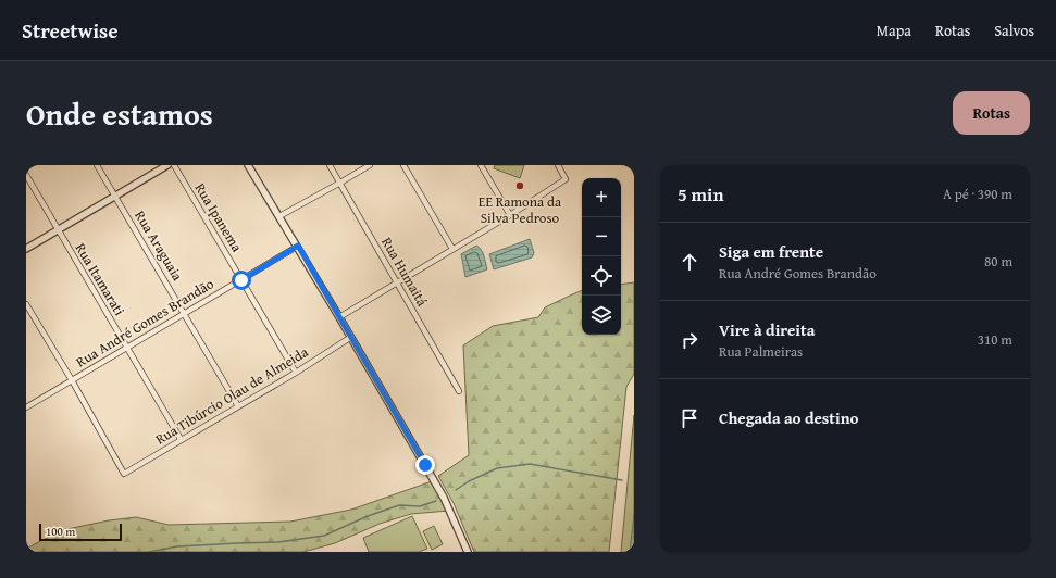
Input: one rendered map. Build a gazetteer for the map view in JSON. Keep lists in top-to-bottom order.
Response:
{
  "streets": {
    "street": [
      "Rua Ipanema",
      "Rua Araguaia",
      "Rua Humaitá",
      "Rua Itamarati",
      "Rua André Gomes Brandão",
      "Rua Tibúrcio Olau de Almeida"
    ]
  },
  "crossings": [
    ["Rua Ipanema", "Rua André Gomes Brandão"],
    ["Rua Ipanema", "Rua Tibúrcio Olau de Almeida"],
    ["Rua Araguaia", "Rua André Gomes Brandão"],
    ["Rua Araguaia", "Rua Tibúrcio Olau de Almeida"],
    ["Rua Itamarati", "Rua André Gomes Brandão"],
    ["Rua Itamarati", "Rua Tibúrcio Olau de Almeida"],
    ["Rua André Gomes Brandão", "Rua Tibúrcio Olau de Almeida"]
  ],
  "places": ["EE Ramona da Silva Pedroso"],
  "scale_bar": "100 m",
  "page": {
    "header": "Streetwise",
    "nav": ["Mapa", "Rotas", "Salvos"],
    "title": "Onde estamos",
    "buttons": "Rotas",
    "heading": ["5 min", "A pé · 390 m"],
    "map_buttons": ["+", "−"],
    "list": [
      ["Siga em frente", "Rua André Gomes Brandão", "80 m"],
      ["Vire à direita", "Rua Palmeiras", "310 m"],
      "Chegada ao destino"
    ],
    "scale": "100 m"
  }
}
